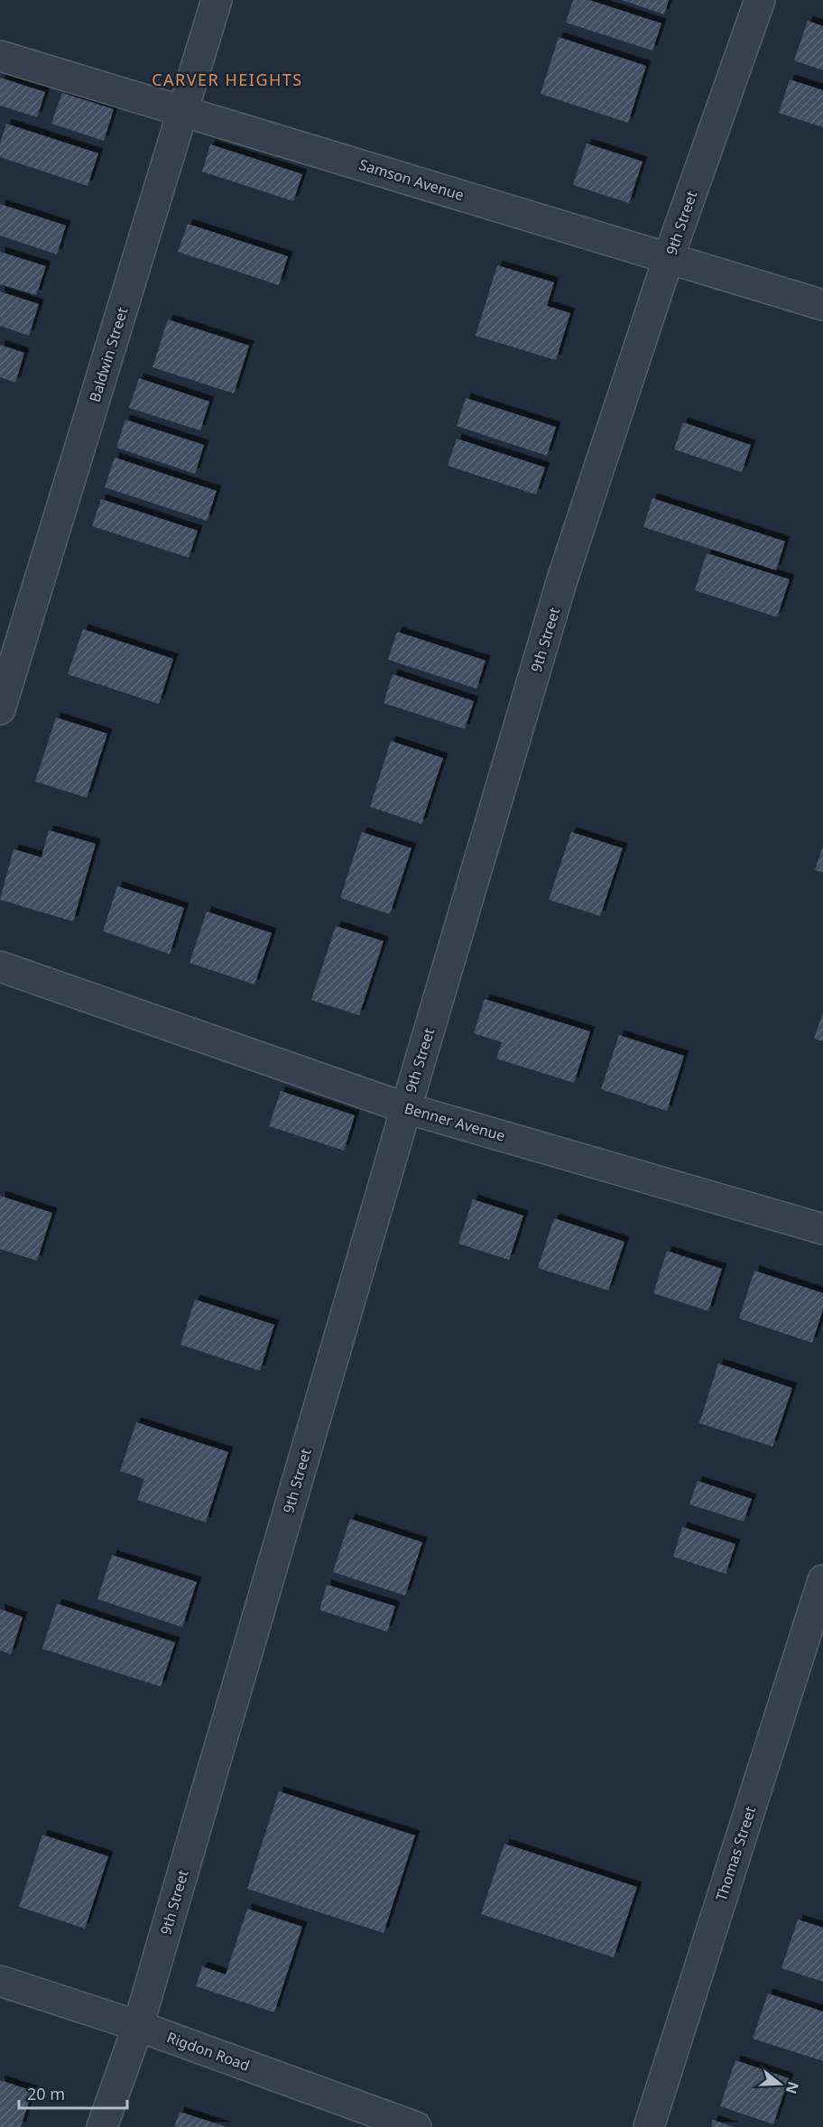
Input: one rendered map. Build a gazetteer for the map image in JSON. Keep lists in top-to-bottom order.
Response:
{
  "streets": {
    "street": [
      "Samson Avenue",
      "9th Street",
      "Baldwin Street",
      "Benner Avenue",
      "Thomas Street",
      "Rigdon Road"
    ]
  },
  "crossings": [
    ["Samson Avenue", "9th Street"],
    ["Samson Avenue", "Baldwin Street"],
    ["9th Street", "Benner Avenue"],
    ["9th Street", "Rigdon Road"]
  ],
  "districts": ["CARVER HEIGHTS"],
  "scale_bar": "20 m",
  "north": "right"
}
